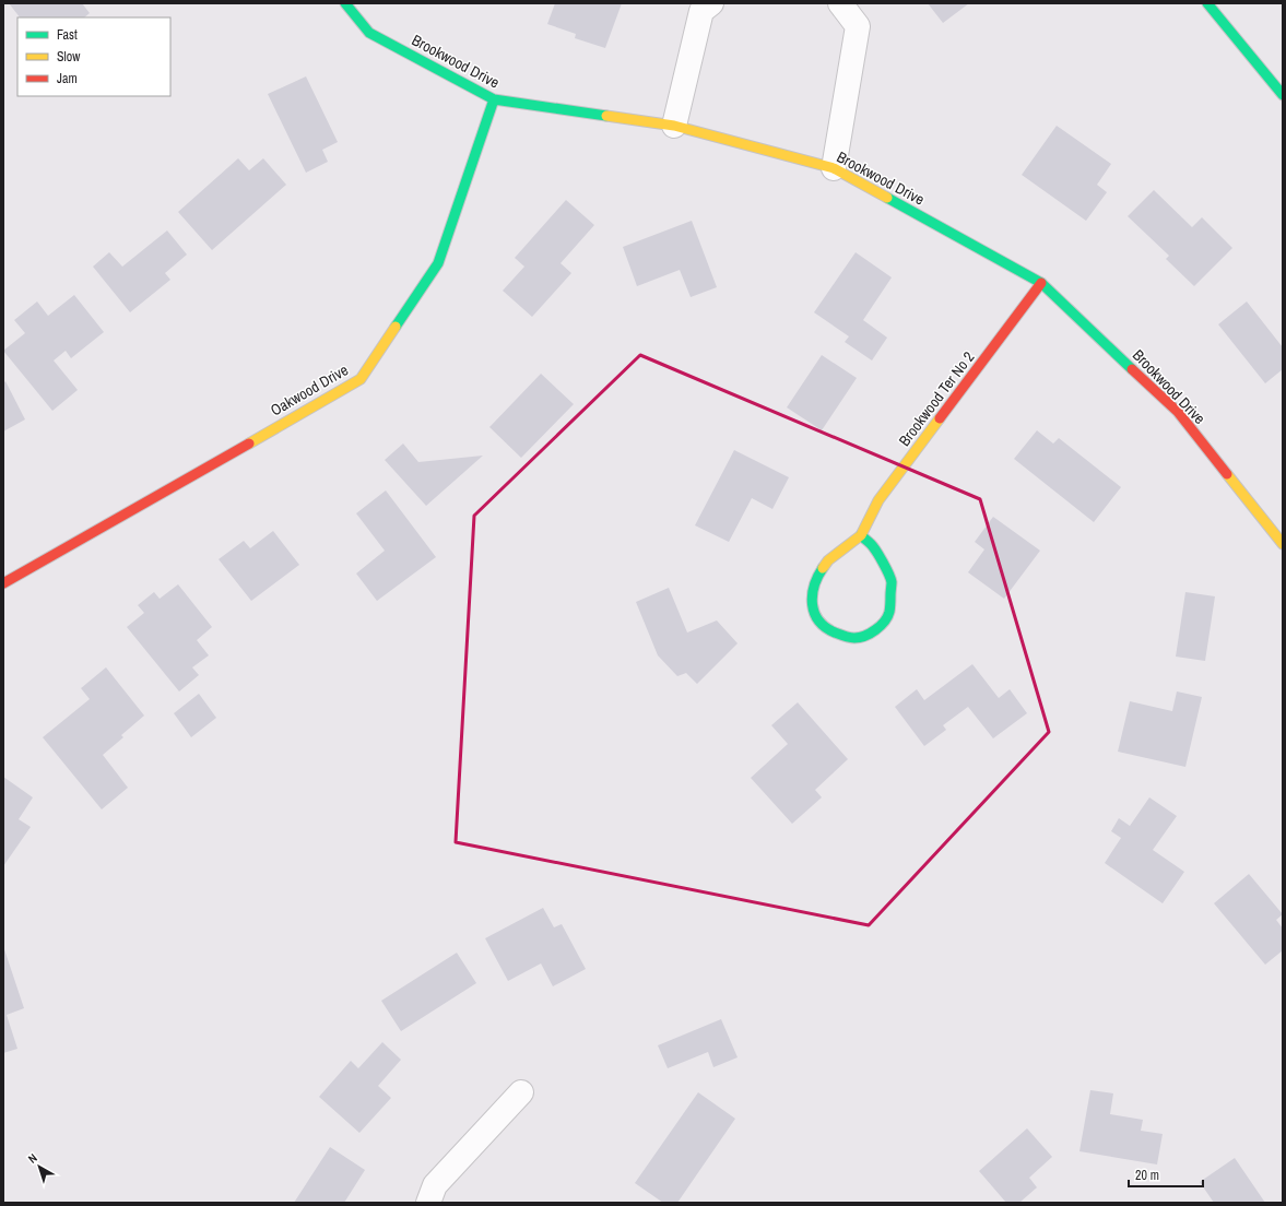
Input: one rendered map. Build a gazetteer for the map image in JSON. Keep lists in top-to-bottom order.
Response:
{
  "streets": {
    "street": ["Brookwood Drive", "Oakwood Drive", "Brookwood Ter No 2"]
  },
  "crossings": [
    ["Brookwood Drive", "Oakwood Drive"],
    ["Brookwood Drive", "Brookwood Ter No 2"]
  ],
  "legend": ["Fast", "Slow", "Jam"],
  "scale_bar": "20 m",
  "north": "top left"
}
